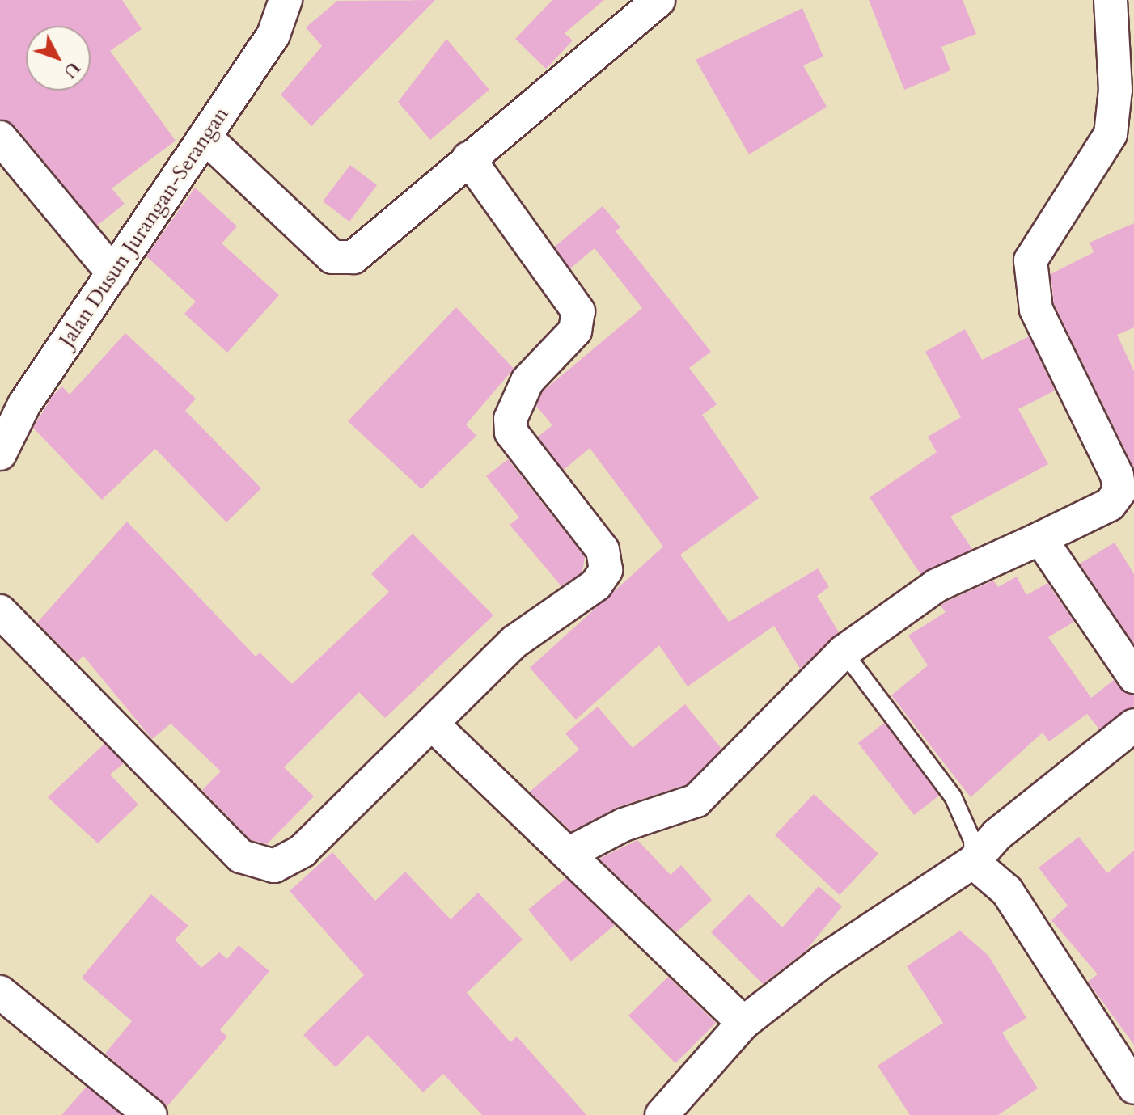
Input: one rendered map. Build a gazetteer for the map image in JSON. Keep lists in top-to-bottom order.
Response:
{
  "streets": {
    "street": ["Jalan Dusun Jurangan-Serangan"]
  },
  "north": "bottom right"
}
